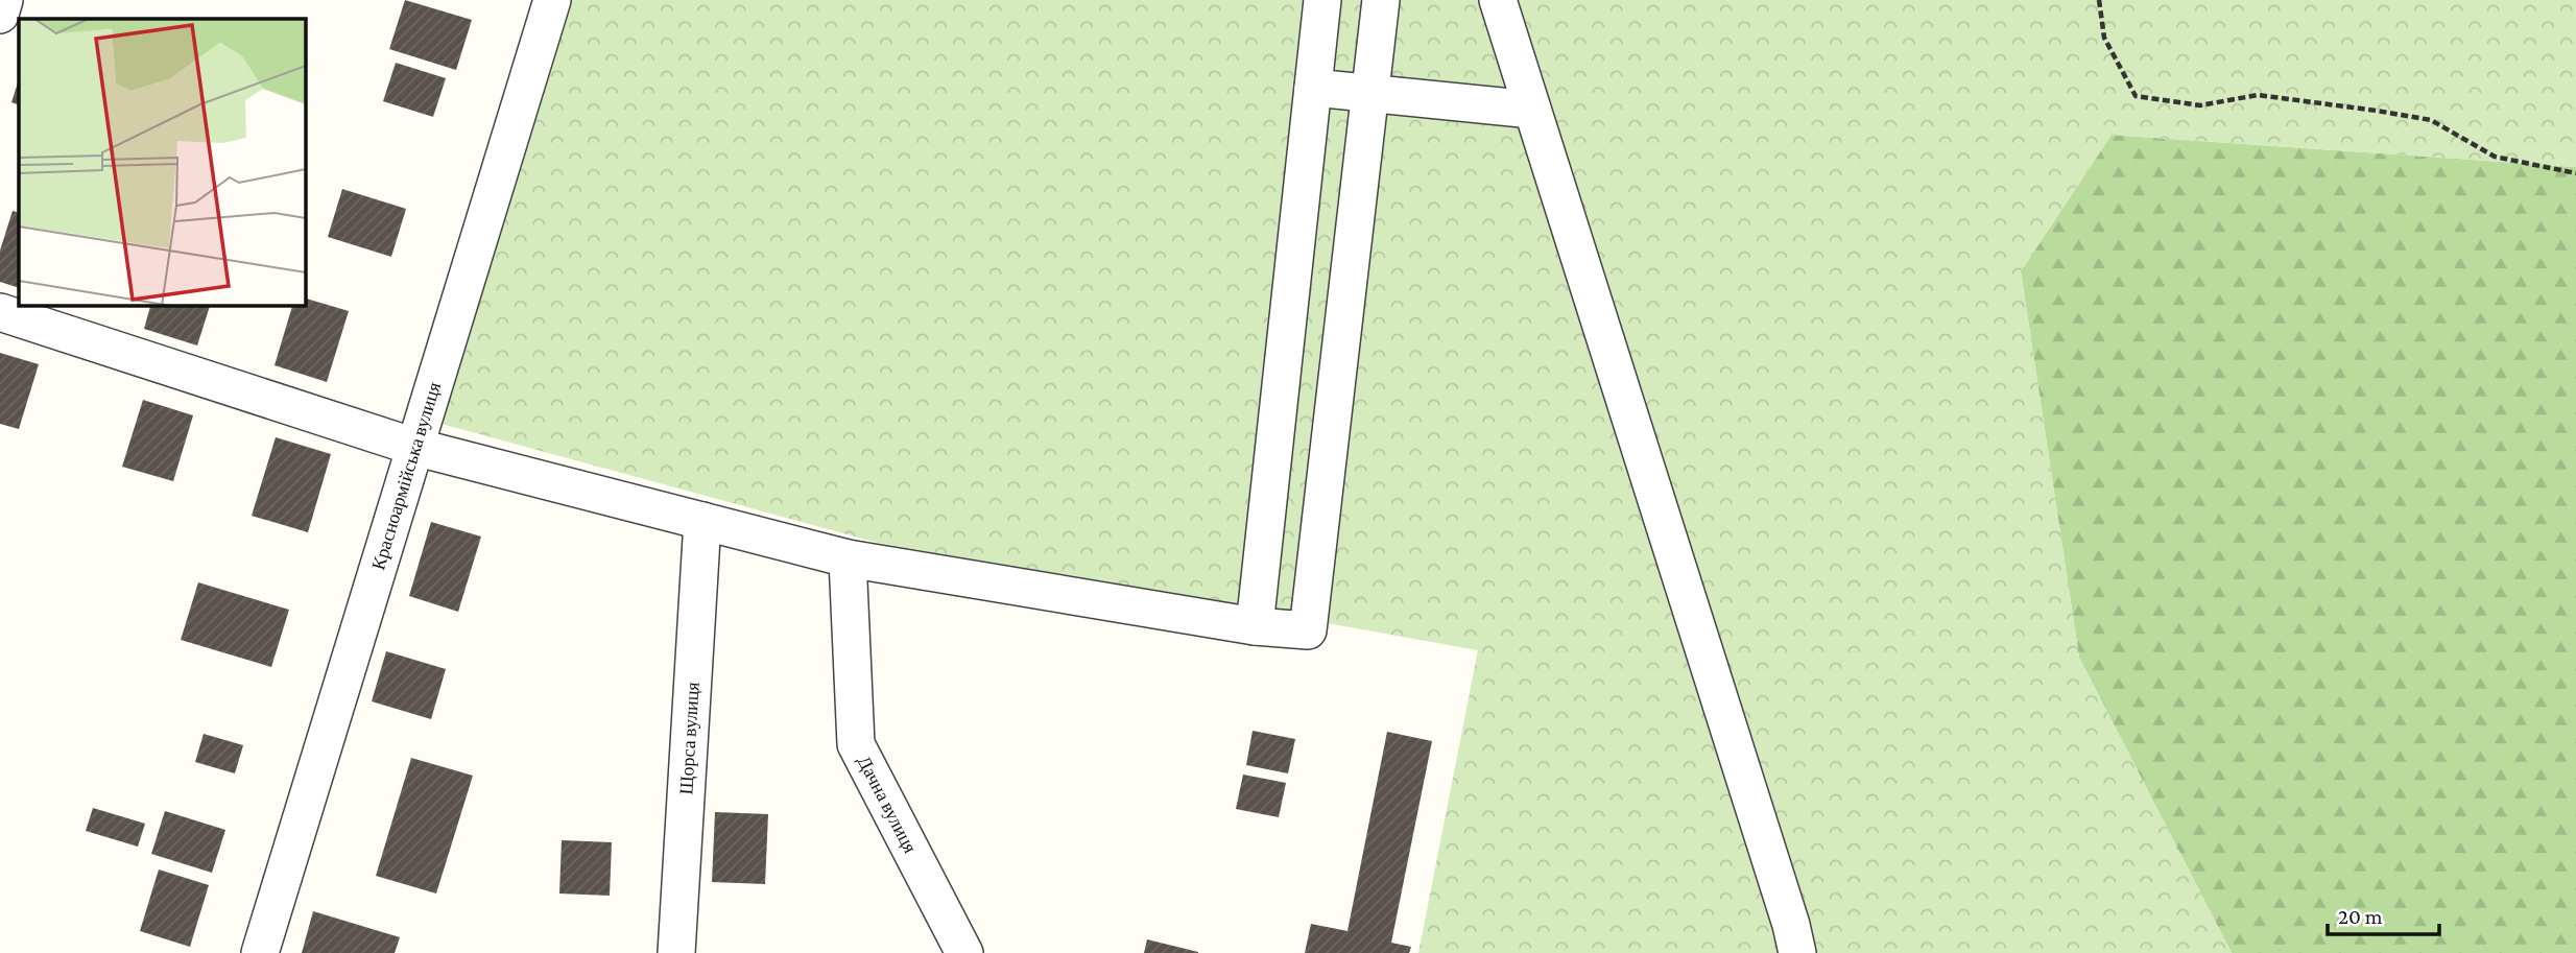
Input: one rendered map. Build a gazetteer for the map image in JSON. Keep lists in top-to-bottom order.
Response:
{
  "streets": {
    "street": ["Красноармійська вулиця", "Щорса вулиця", "Дачна вулиця"]
  },
  "scale_bar": "20 m"
}
